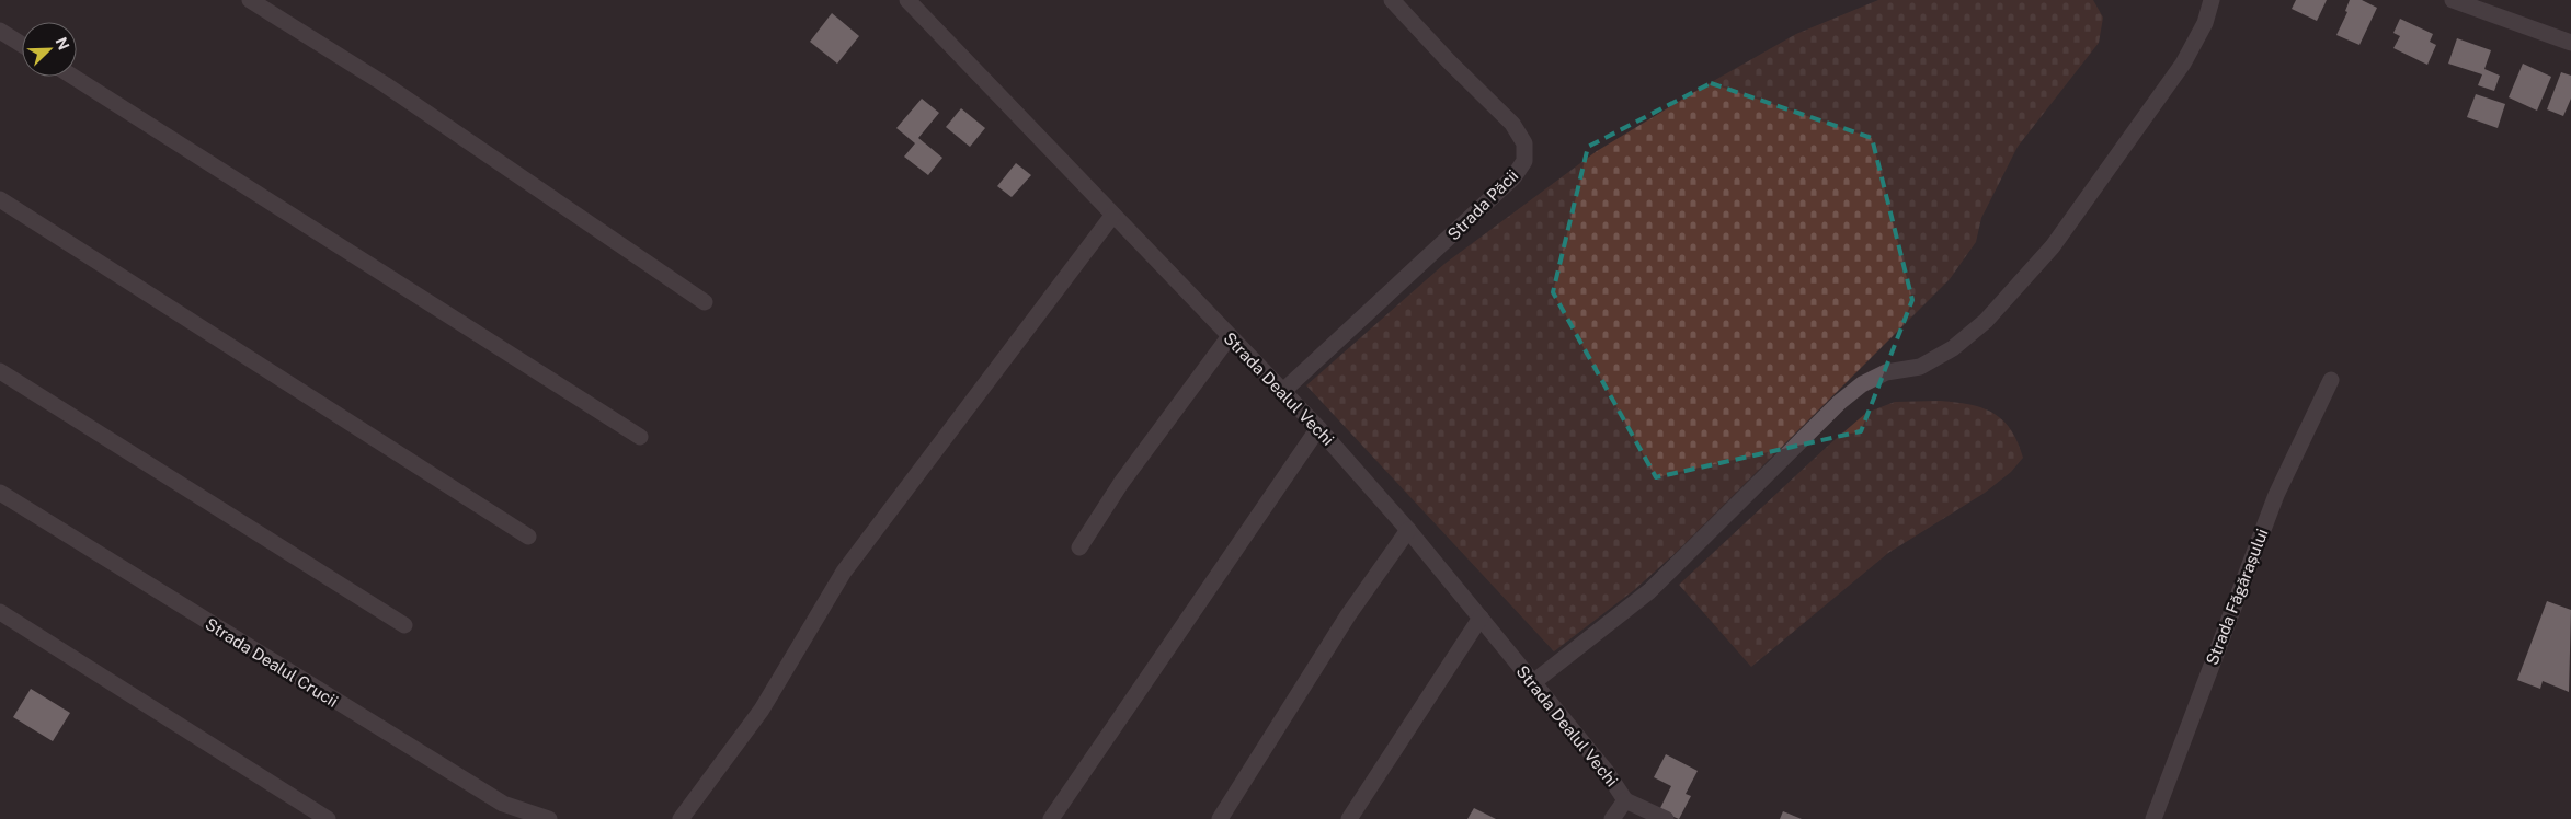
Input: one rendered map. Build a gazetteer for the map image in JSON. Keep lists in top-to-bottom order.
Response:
{
  "streets": {
    "street": [
      "Strada Păcii",
      "Strada Dealul Vechi",
      "Strada Făgărașului",
      "Strada Dealul Crucii"
    ]
  },
  "crossings": [
    ["Strada Păcii", "Strada Dealul Vechi"]
  ],
  "north": "top right"
}
